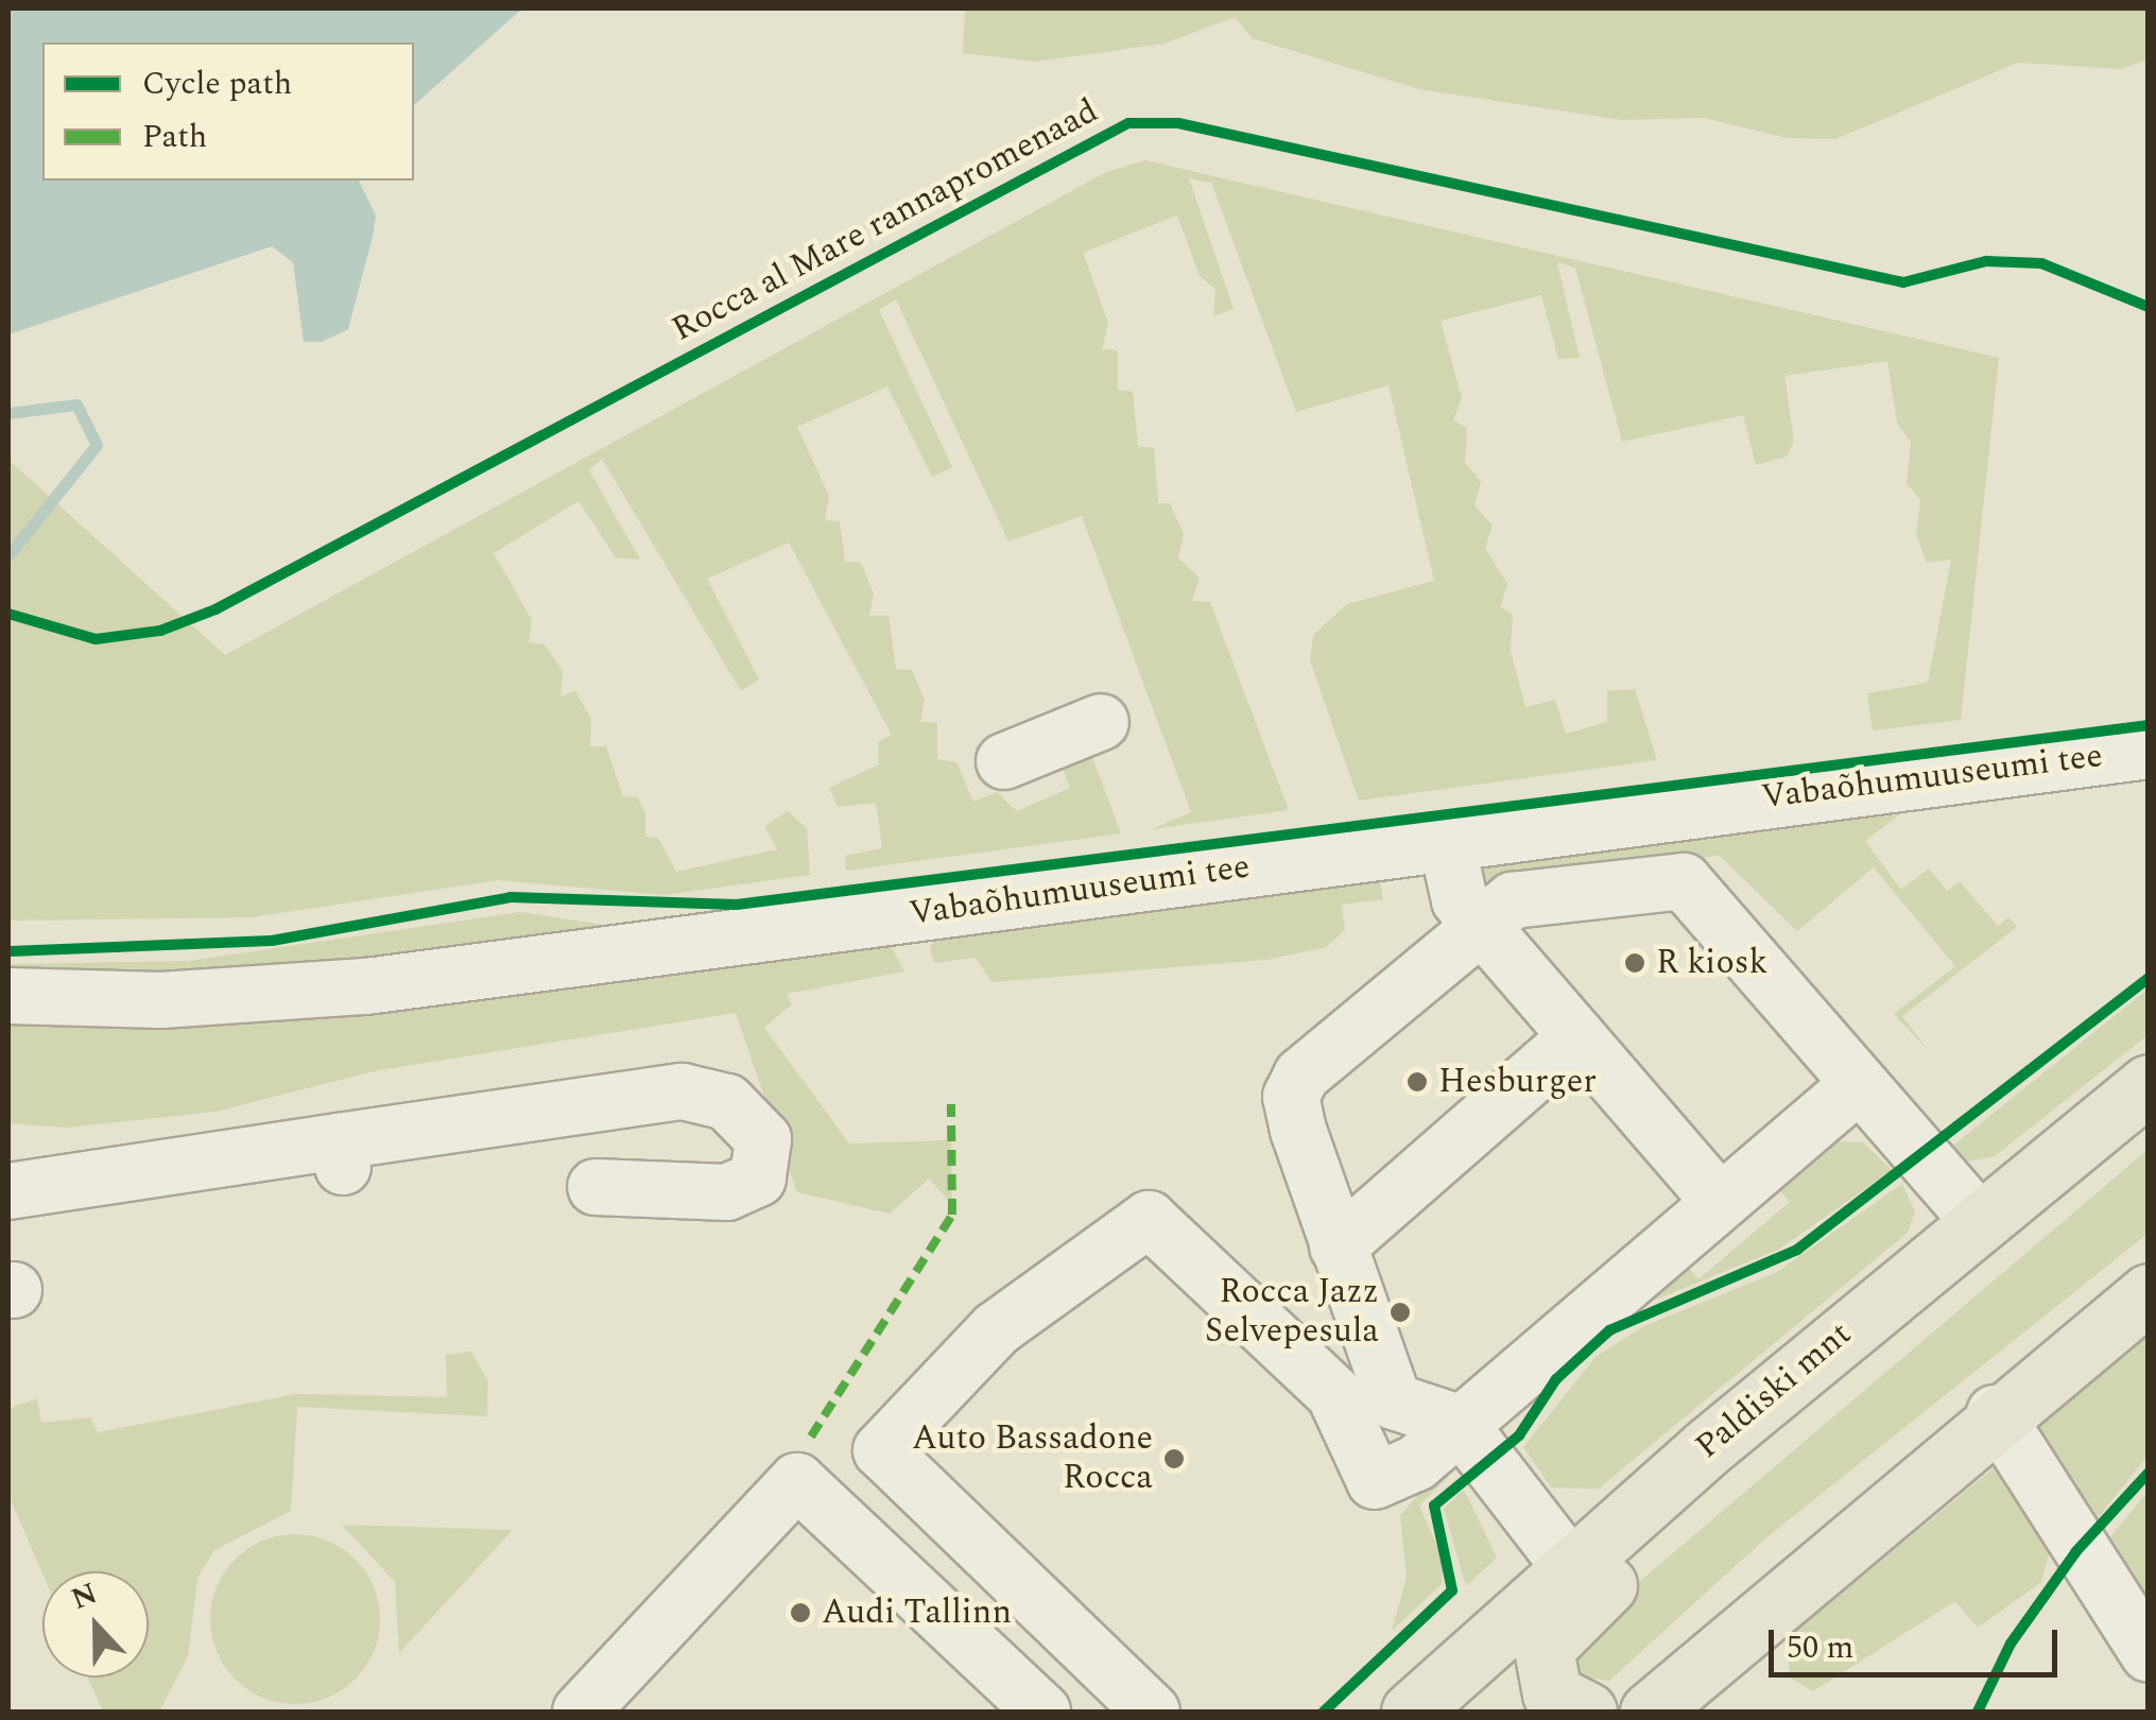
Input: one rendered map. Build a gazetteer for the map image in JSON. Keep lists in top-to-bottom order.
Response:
{
  "streets": {
    "main road": ["Paldiski mnt"],
    "street": ["Vabaõhumuuseumi tee"],
    "cycle path": ["Rocca al Mare rannapromenaad"]
  },
  "places": [
    "R kiosk",
    "Hesburger",
    "Rocca Jazz Selvepesula",
    "Auto Bassadone Rocca",
    "Audi Tallinn"
  ],
  "legend": ["Cycle path", "Path"],
  "scale_bar": "50 m",
  "north": "top"
}
